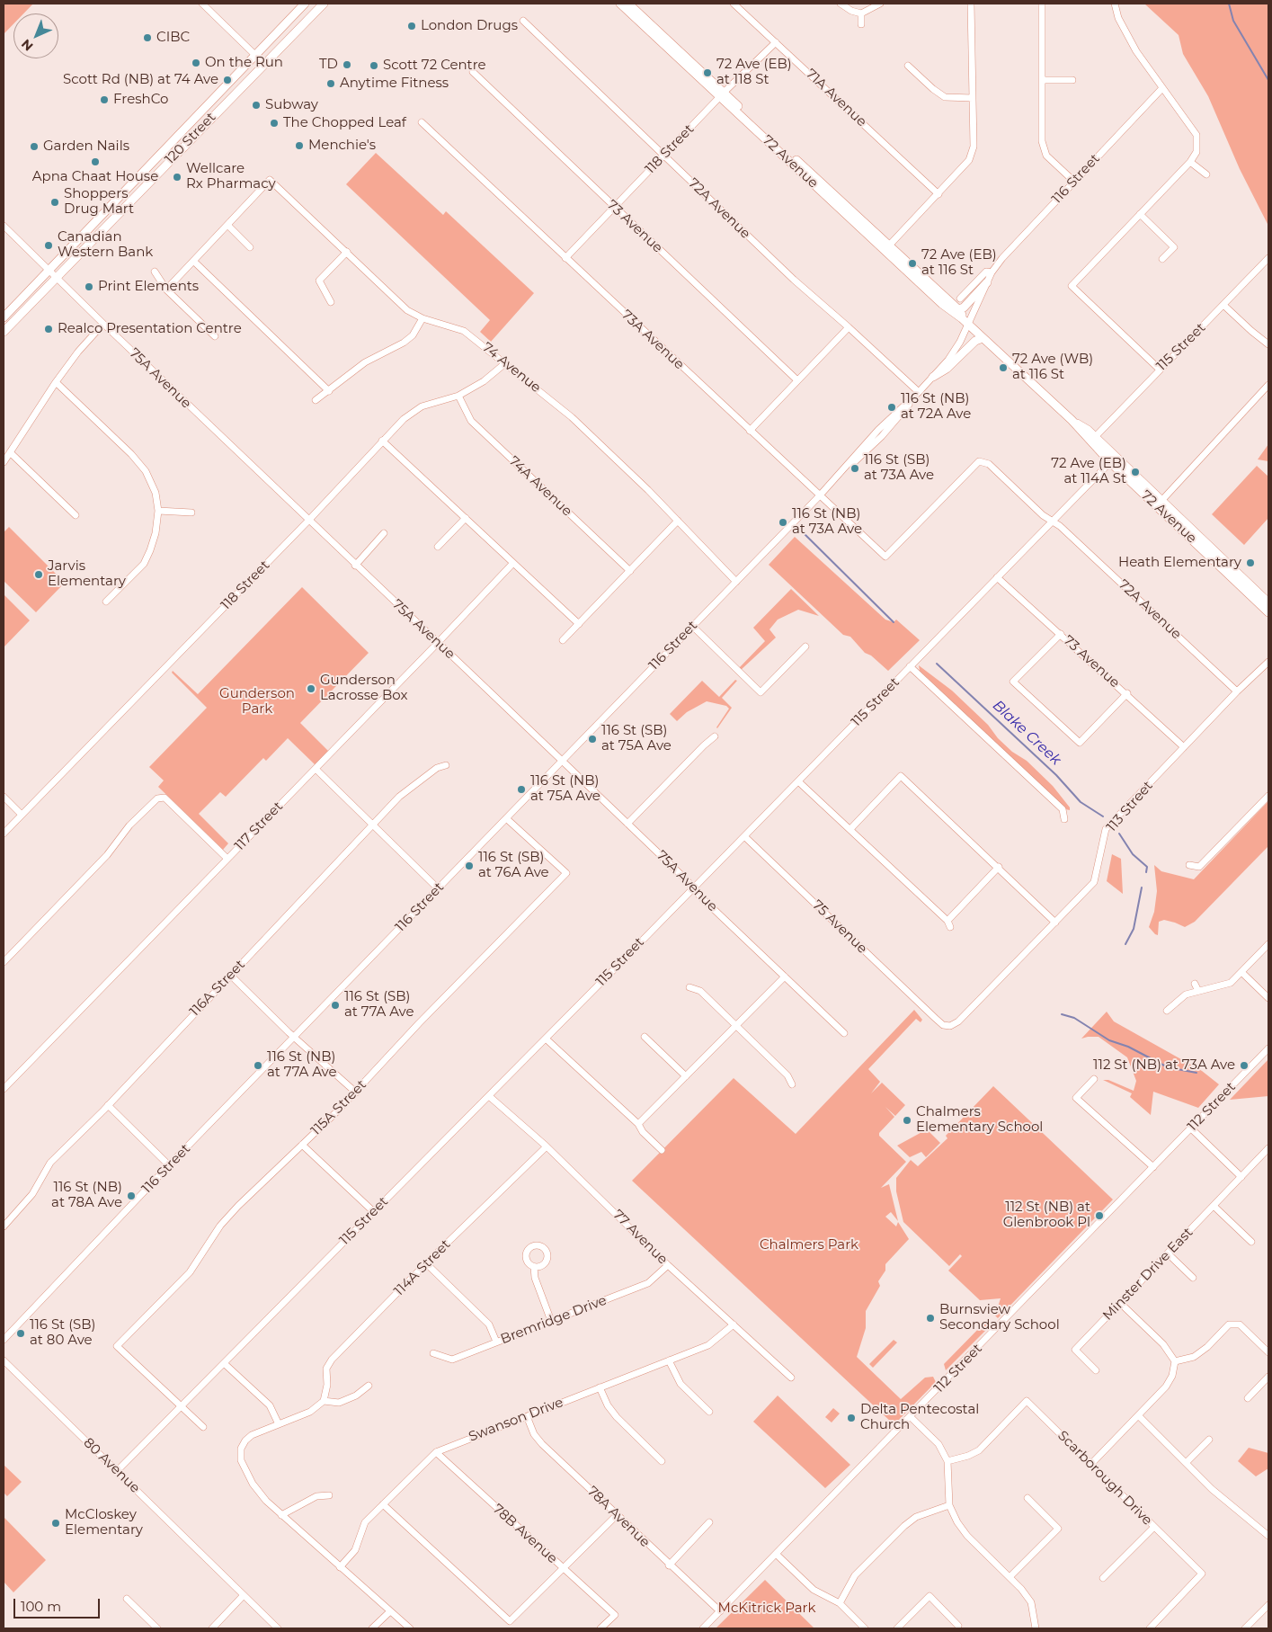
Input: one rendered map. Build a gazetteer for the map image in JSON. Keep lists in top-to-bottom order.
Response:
{
  "streets": {
    "main road": ["120 Street", "72 Avenue"],
    "street": [
      "71A Avenue",
      "118 Street",
      "116 Street",
      "72A Avenue",
      "73 Avenue",
      "73A Avenue",
      "115 Street",
      "74 Avenue",
      "75A Avenue",
      "74A Avenue",
      "113 Street",
      "117 Street",
      "75 Avenue",
      "116A Street",
      "112 Street",
      "115A Street",
      "77 Avenue",
      "114A Street",
      "Minster Drive East",
      "Bremridge Drive",
      "Swanson Drive",
      "80 Avenue",
      "Scarborough Drive",
      "78A Avenue",
      "78B Avenue"
    ]
  },
  "crossings": [
    ["71A Avenue", "118 Street"],
    ["120 Street", "75A Avenue"],
    ["118 Street", "72 Avenue"],
    ["118 Street", "72A Avenue"],
    ["118 Street", "73 Avenue"],
    ["118 Street", "73A Avenue"],
    ["118 Street", "74 Avenue"],
    ["118 Street", "75A Avenue"],
    ["118 Street", "74A Avenue"],
    ["72 Avenue", "116 Street"],
    ["72 Avenue", "115 Street"],
    ["116 Street", "72A Avenue"],
    ["116 Street", "73A Avenue"],
    ["116 Street", "74 Avenue"],
    ["116 Street", "75A Avenue"],
    ["116 Street", "115A Street"],
    ["72A Avenue", "73A Avenue"],
    ["72A Avenue", "115 Street"],
    ["72A Avenue", "113 Street"],
    ["73 Avenue", "115 Street"],
    ["73 Avenue", "113 Street"],
    ["115 Street", "75A Avenue"],
    ["115 Street", "75 Avenue"],
    ["115 Street", "115A Street"],
    ["115 Street", "77 Avenue"],
    ["115 Street", "80 Avenue"],
    ["75A Avenue", "117 Street"],
    ["113 Street", "75 Avenue"],
    ["112 Street", "78A Avenue"],
    ["77 Avenue", "114A Street"],
    ["77 Avenue", "Bremridge Drive"],
    ["77 Avenue", "Swanson Drive"],
    ["Swanson Drive", "78A Avenue"],
    ["Swanson Drive", "78B Avenue"]
  ],
  "water": ["Blake Creek"],
  "parks": ["Gunderson Park", "Chalmers Park", "McKitrick Park"],
  "places": [
    "London Drugs",
    "CIBC",
    "On the Run",
    "TD",
    "Scott 72 Centre",
    "72 Ave (EB) at 118 St",
    "Scott Rd (NB) at 74 Ave",
    "Anytime Fitness",
    "FreshCo",
    "Subway",
    "The Chopped Leaf",
    "Menchie's",
    "Garden Nails",
    "Apna Chaat House",
    "Wellcare Rx Pharmacy",
    "Shoppers Drug Mart",
    "Canadian Western Bank",
    "72 Ave (EB) at 116 St",
    "Print Elements",
    "Realco Presentation Centre",
    "72 Ave (WB) at 116 St",
    "116 St (NB) at 72A Ave",
    "116 St (SB) at 73A Ave",
    "72 Ave (EB) at 114A St",
    "116 St (NB) at 73A Ave",
    "Heath Elementary",
    "Jarvis Elementary",
    "Gunderson Lacrosse Box",
    "116 St (SB) at 75A Ave",
    "116 St (NB) at 75A Ave",
    "116 St (SB) at 76A Ave",
    "116 St (SB) at 77A Ave",
    "116 St (NB) at 77A Ave",
    "112 St (NB) at 73A Ave",
    "Chalmers Elementary School",
    "116 St (NB) at 78A Ave",
    "112 St (NB) at Glenbrook Pl",
    "Burnsview Secondary School",
    "116 St (SB) at 80 Ave",
    "Delta Pentecostal Church",
    "McCloskey Elementary"
  ],
  "scale_bar": "100 m",
  "north": "bottom left"
}
